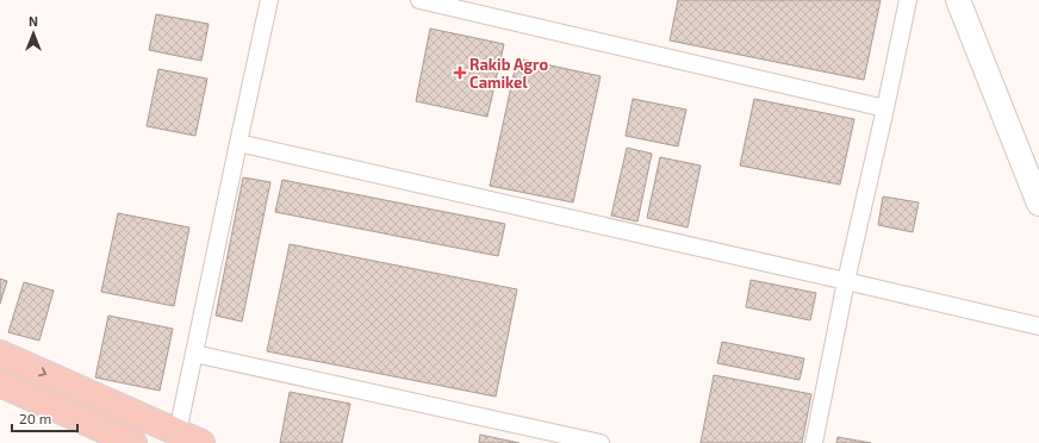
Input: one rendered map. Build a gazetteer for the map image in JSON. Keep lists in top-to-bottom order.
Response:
{
  "places": {
    "health": ["Rakib Agro Camikel"]
  },
  "scale_bar": "20 m",
  "north": "top"
}
